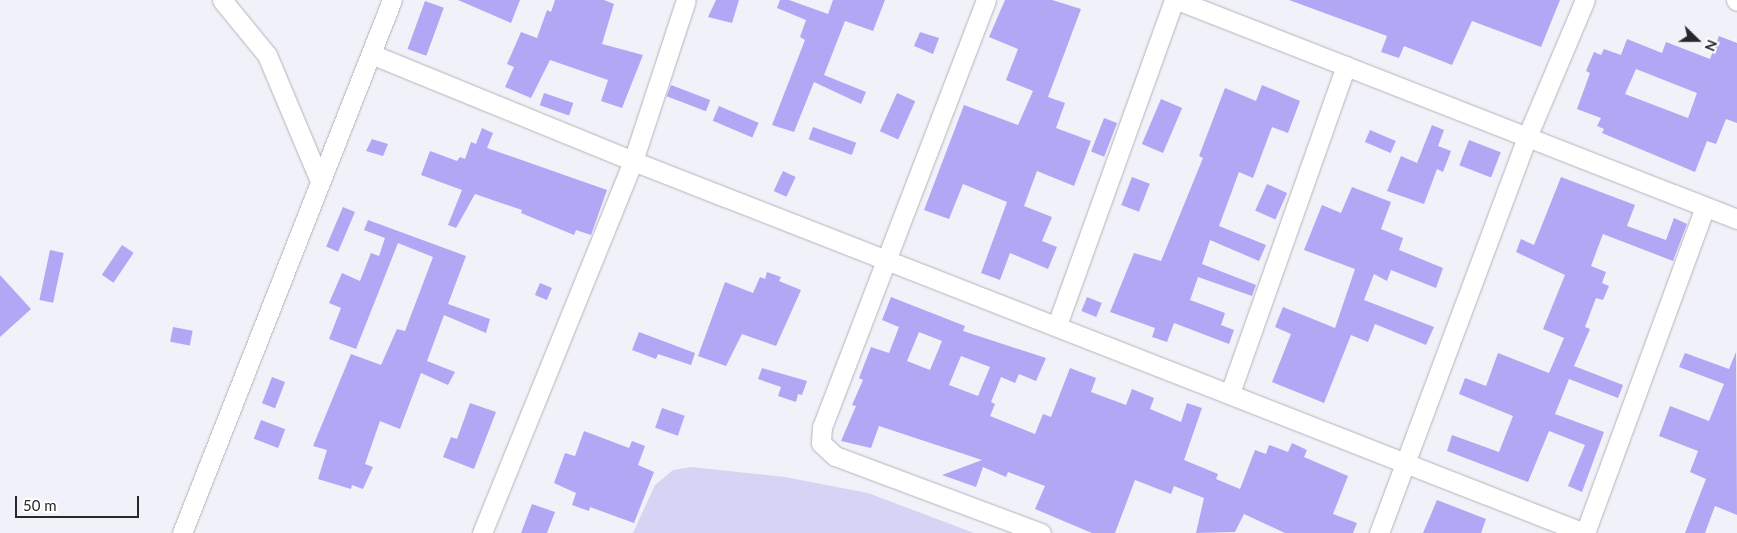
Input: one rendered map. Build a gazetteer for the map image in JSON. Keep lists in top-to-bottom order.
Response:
{
  "scale_bar": "50 m",
  "north": "right"
}
